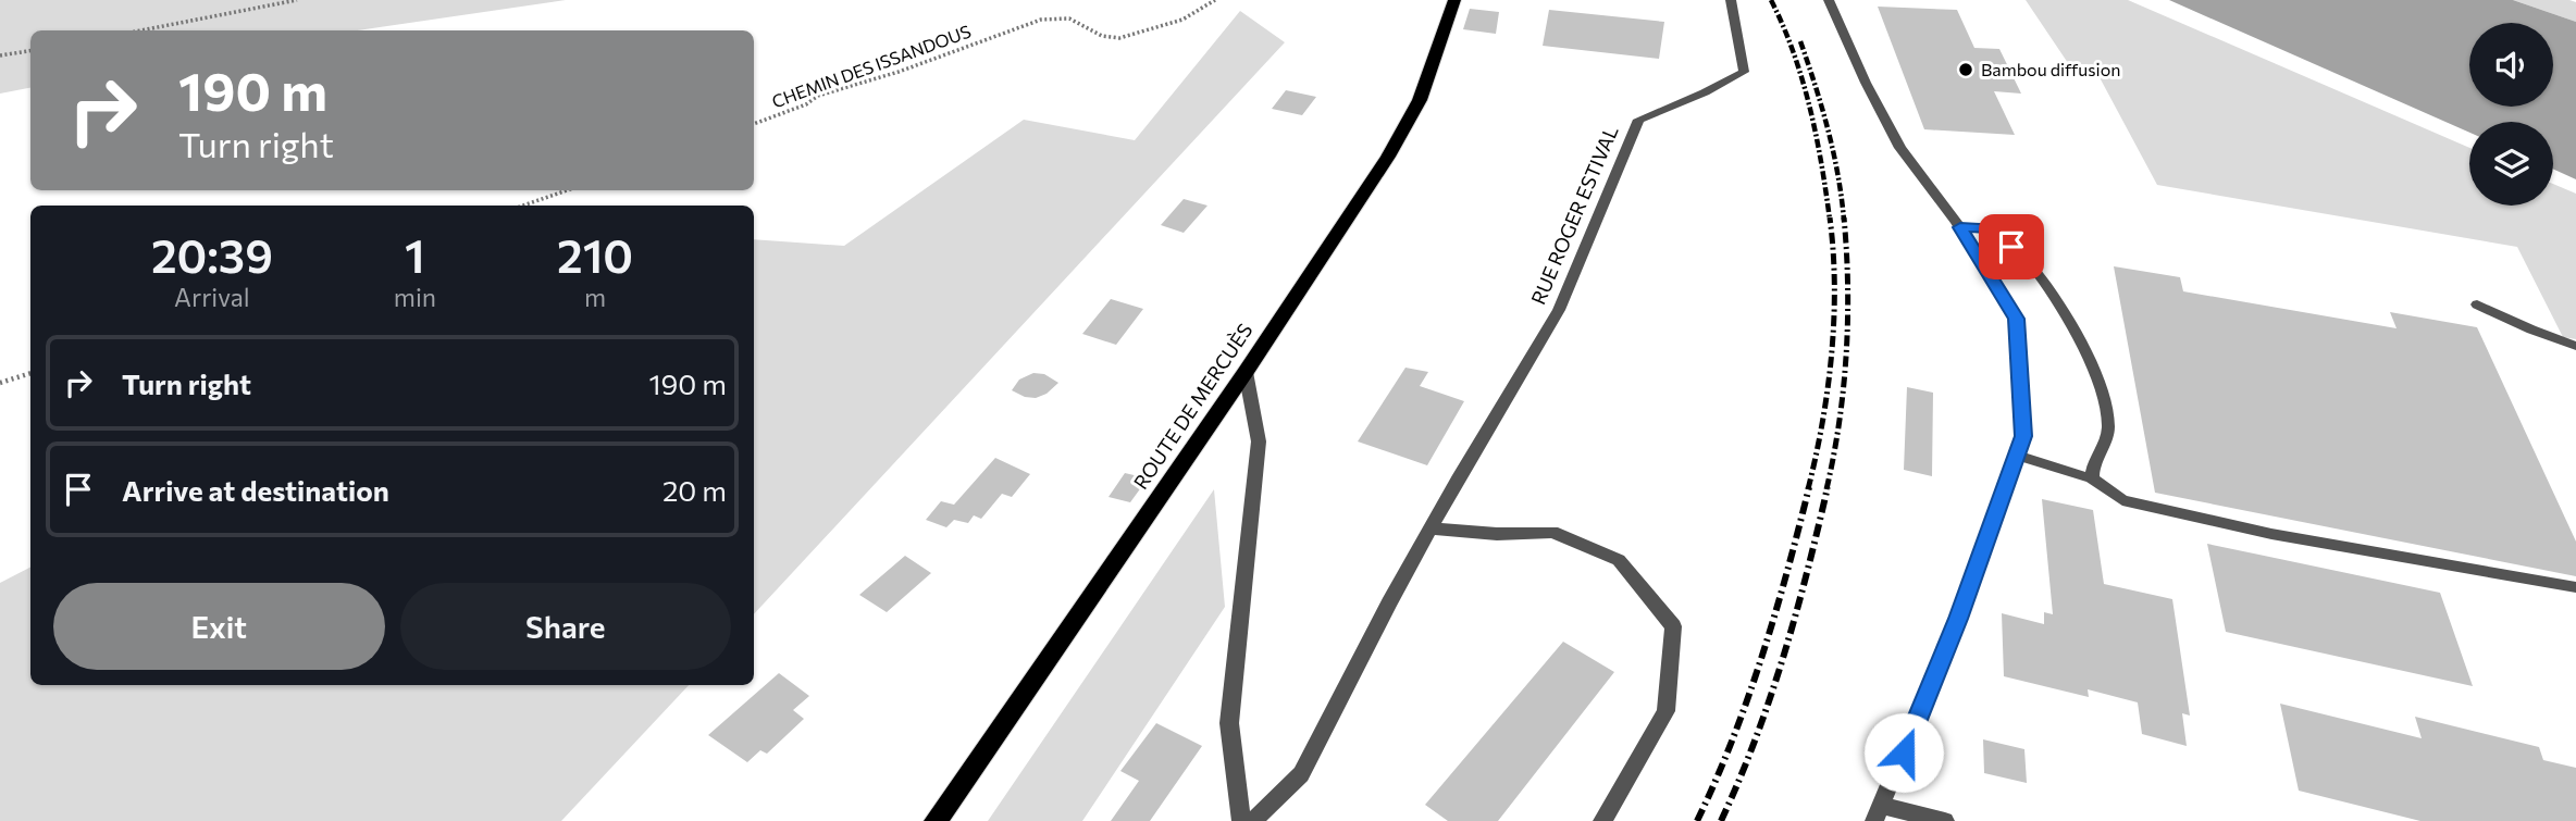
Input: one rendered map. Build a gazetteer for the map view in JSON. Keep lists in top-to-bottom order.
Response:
{
  "streets": {
    "main road": ["ROUTE DE MERCUÈS"],
    "street": ["RUE ROGER ESTIVAL"],
    "path": ["CHEMIN DES ISSANDOUS"]
  },
  "places": ["Bambou diffusion"],
  "page": {
    "turn": ["190 m", "Turn right"],
    "eta": [
      "20:39",
      "Arrival",
      "1",
      "min",
      "210",
      "m"
    ],
    "list": [
      {
        "name": "Turn right",
        "value": "190 m"
      },
      {
        "name": "Arrive at destination",
        "value": "20 m"
      }
    ],
    "buttons": ["Exit", "Share"]
  }
}
